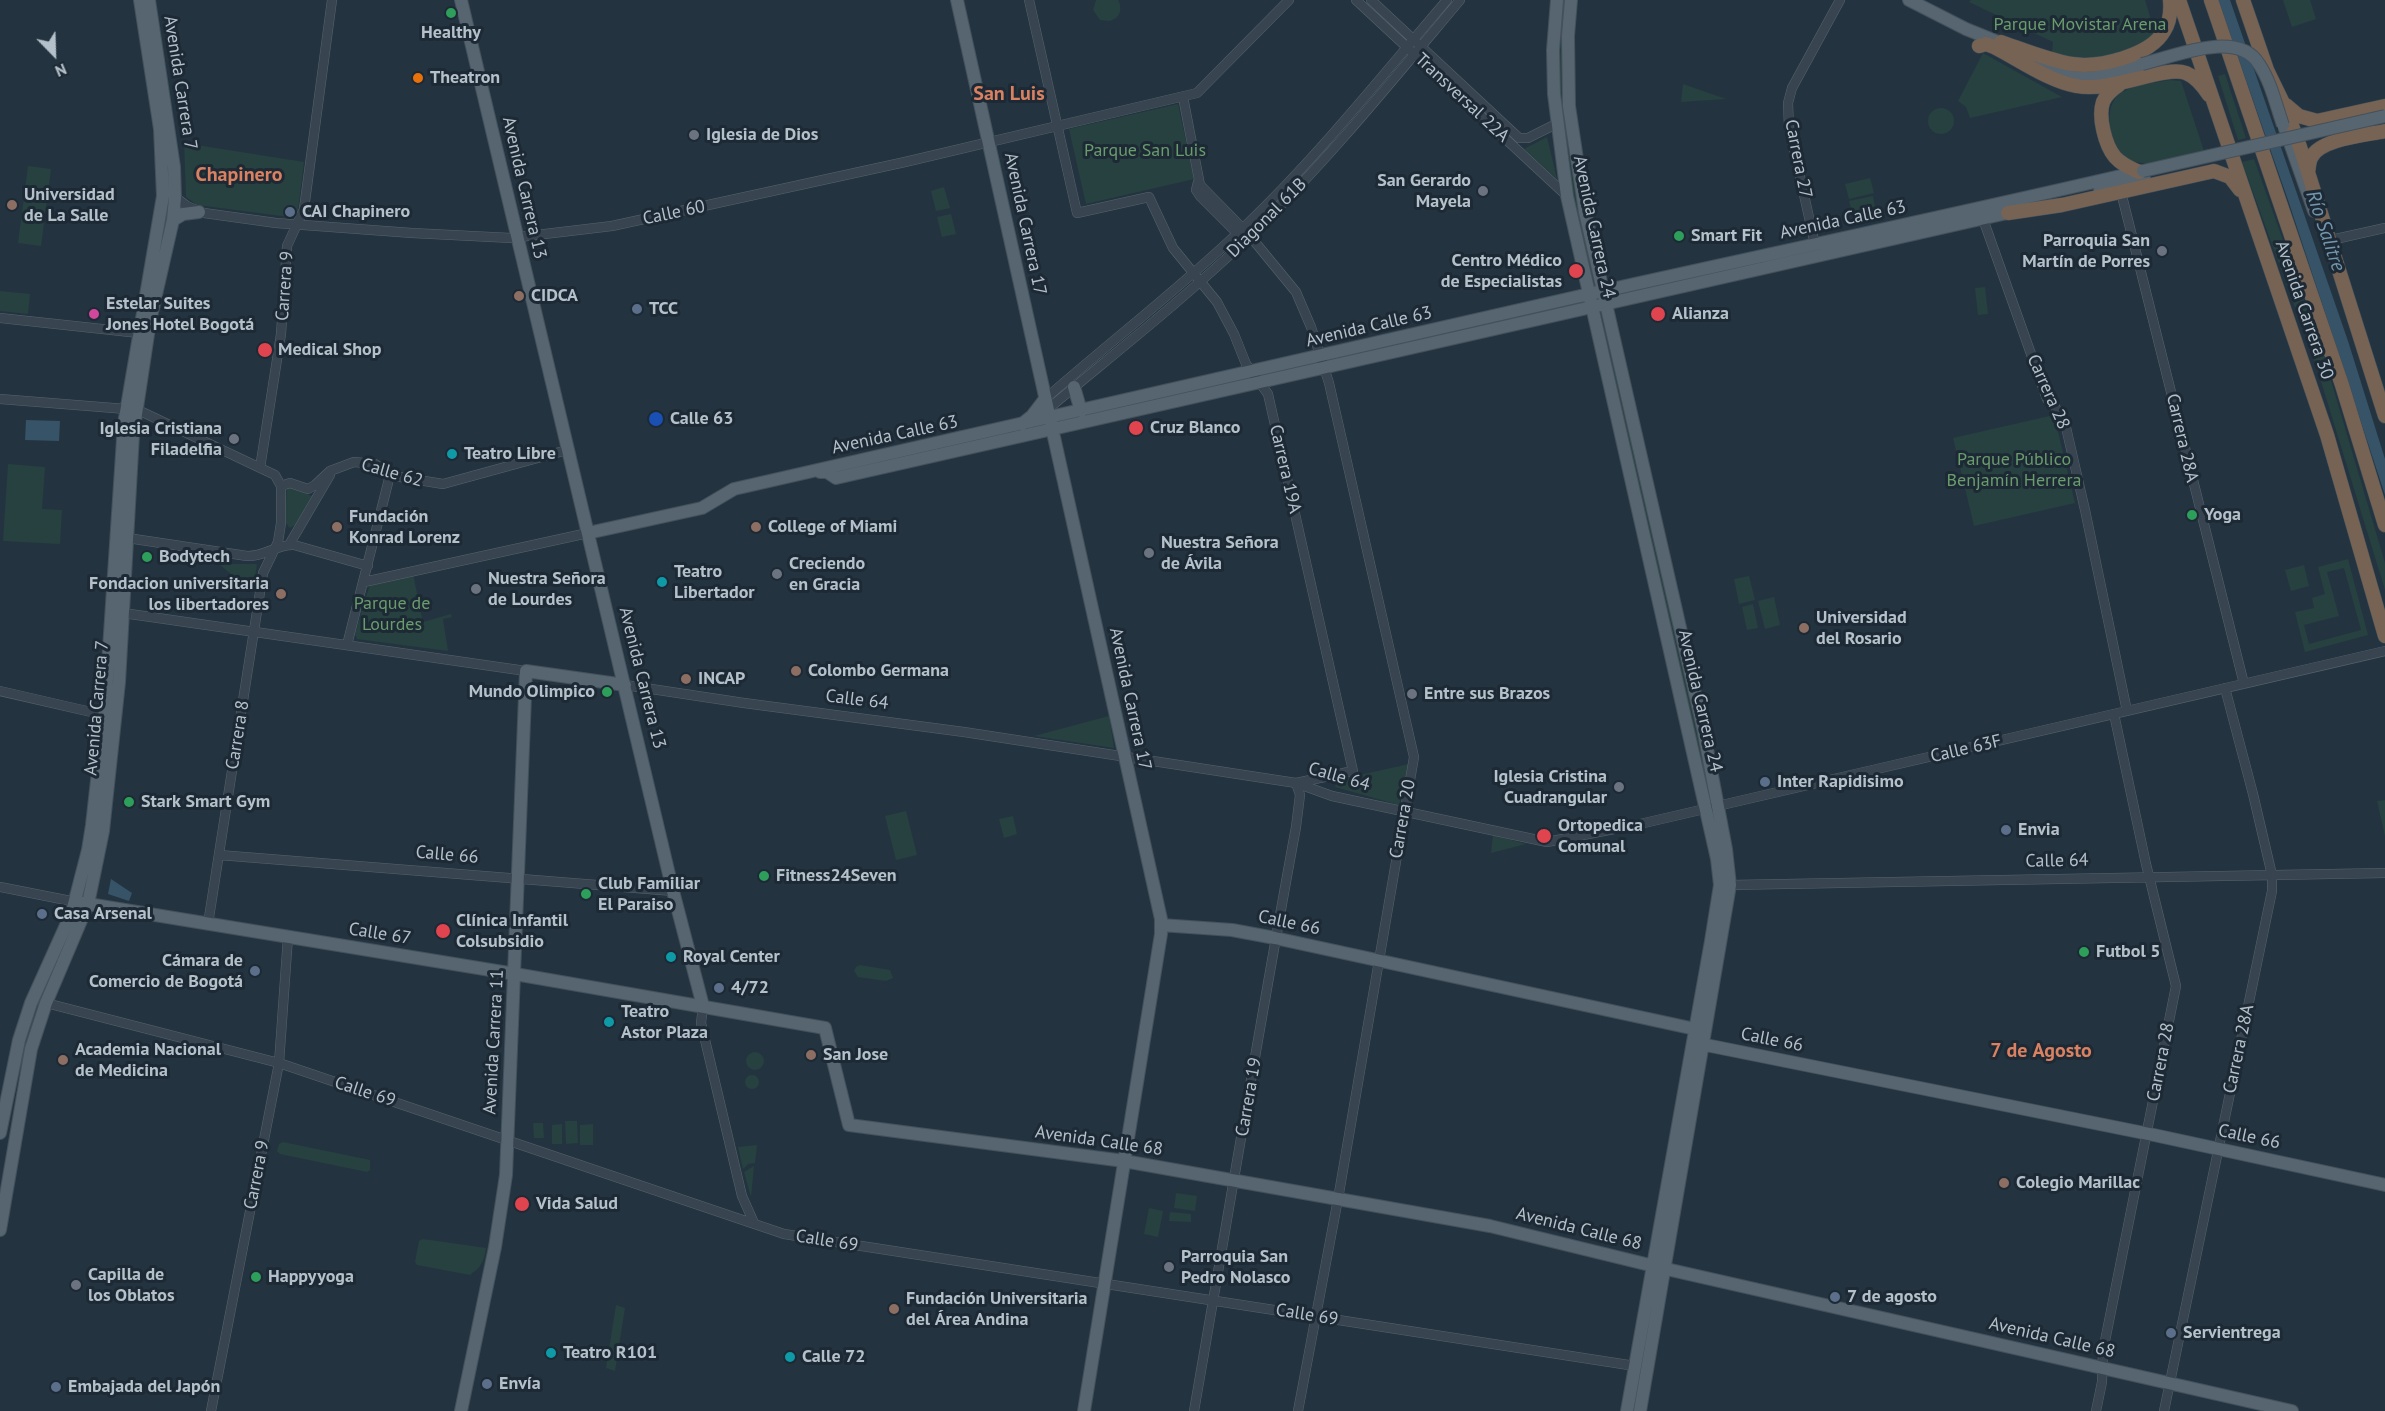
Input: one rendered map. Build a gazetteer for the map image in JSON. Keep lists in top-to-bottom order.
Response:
{
  "streets": {
    "highway": ["Avenida Carrera 30"],
    "main road": [
      "Avenida Carrera 7",
      "Avenida Carrera 13",
      "Avenida Calle 63",
      "Avenida Carrera 17",
      "Avenida Carrera 24",
      "Calle 64",
      "Calle 66",
      "Calle 67",
      "Avenida Carrera 11",
      "Avenida Calle 68"
    ],
    "street": [
      "Transversal 22A",
      "Carrera 27",
      "Calle 60",
      "Diagonal 61B",
      "Carrera 9",
      "Carrera 28",
      "Carrera 28A",
      "Carrera 19A",
      "Calle 62",
      "Carrera 8",
      "Calle 63F",
      "Carrera 20",
      "Calle 69",
      "Carrera 19"
    ]
  },
  "crossings": [
    ["Avenida Carrera 7", "Calle 60"],
    ["Avenida Carrera 7", "Calle 64"],
    ["Avenida Carrera 7", "Calle 67"],
    ["Avenida Carrera 7", "Calle 69"],
    ["Transversal 22A", "Diagonal 61B"],
    ["Transversal 22A", "Avenida Carrera 24"],
    ["Carrera 27", "Avenida Calle 63"],
    ["Avenida Carrera 13", "Calle 60"],
    ["Avenida Carrera 13", "Avenida Calle 63"],
    ["Avenida Carrera 13", "Calle 62"],
    ["Avenida Carrera 13", "Calle 64"],
    ["Avenida Carrera 13", "Calle 66"],
    ["Avenida Carrera 13", "Calle 67"],
    ["Avenida Carrera 13", "Calle 69"],
    ["Calle 60", "Avenida Carrera 17"],
    ["Calle 60", "Carrera 9"],
    ["Calle 60", "Carrera 19A"],
    ["Calle 60", "Carrera 20"],
    ["Diagonal 61B", "Avenida Calle 63"],
    ["Diagonal 61B", "Avenida Carrera 17"],
    ["Diagonal 61B", "Carrera 19A"],
    ["Diagonal 61B", "Carrera 20"],
    ["Avenida Calle 63", "Avenida Carrera 17"],
    ["Avenida Calle 63", "Avenida Carrera 24"],
    ["Avenida Calle 63", "Carrera 28"],
    ["Avenida Calle 63", "Carrera 19A"],
    ["Avenida Calle 63", "Carrera 20"],
    ["Avenida Carrera 17", "Calle 64"],
    ["Avenida Carrera 17", "Calle 66"],
    ["Avenida Carrera 17", "Calle 69"],
    ["Avenida Carrera 17", "Avenida Calle 68"],
    ["Avenida Carrera 24", "Calle 64"],
    ["Avenida Carrera 24", "Calle 63F"],
    ["Avenida Carrera 24", "Calle 66"],
    ["Avenida Carrera 24", "Calle 69"],
    ["Avenida Carrera 24", "Avenida Calle 68"],
    ["Carrera 9", "Calle 67"],
    ["Carrera 9", "Calle 69"],
    ["Carrera 28", "Calle 64"],
    ["Carrera 28", "Calle 63F"],
    ["Carrera 28", "Calle 66"],
    ["Carrera 28", "Avenida Calle 68"],
    ["Carrera 28A", "Calle 64"],
    ["Carrera 28A", "Calle 63F"],
    ["Carrera 28A", "Calle 66"],
    ["Carrera 28A", "Avenida Calle 68"],
    ["Carrera 19A", "Calle 64"],
    ["Carrera 19A", "Carrera 19"],
    ["Calle 64", "Carrera 8"],
    ["Calle 64", "Calle 63F"],
    ["Calle 64", "Carrera 20"],
    ["Calle 64", "Avenida Carrera 11"],
    ["Calle 64", "Carrera 19"],
    ["Carrera 8", "Calle 66"],
    ["Carrera 8", "Calle 67"],
    ["Carrera 20", "Calle 66"],
    ["Carrera 20", "Calle 69"],
    ["Carrera 20", "Avenida Calle 68"],
    ["Calle 66", "Avenida Carrera 11"],
    ["Calle 66", "Carrera 19"],
    ["Calle 67", "Avenida Carrera 11"],
    ["Calle 67", "Avenida Calle 68"],
    ["Avenida Carrera 11", "Calle 69"],
    ["Calle 69", "Carrera 19"],
    ["Carrera 19", "Avenida Calle 68"]
  ],
  "districts": ["San Luis", "Chapinero", "7 de Agosto"],
  "water": ["Río Salitre"],
  "parks": [
    "Parque Movistar Arena",
    "Parque San Luis",
    "Parque Público Benjamín Herrera",
    "Parque de Lourdes"
  ],
  "places": [
    "Healthy",
    "Theatron",
    "Iglesia de Dios",
    "San Gerardo Mayela",
    "Universidad de La Salle",
    "CAI Chapinero",
    "Smart Fit",
    "Parroquia San Martín de Porres",
    "Centro Médico de Especialistas",
    "CIDCA",
    "TCC",
    "Estelar Suites Jones Hotel Bogotá",
    "Alianza",
    "Medical Shop",
    "Calle 63",
    "Cruz Blanco",
    "Iglesia Cristiana Filadelfia",
    "Teatro Libre",
    "Yoga",
    "Fundación Konrad Lorenz",
    "College of Miami",
    "Nuestra Señora de Ávila",
    "Bodytech",
    "Creciendo en Gracia",
    "Teatro Libertador",
    "Nuestra Señora de Lourdes",
    "Fondacion universitaria los libertadores",
    "Universidad del Rosario",
    "Colombo Germana",
    "INCAP",
    "Mundo Olimpico",
    "Entre sus Brazos",
    "Inter Rapidisimo",
    "Iglesia Cristina Cuadrangular",
    "Stark Smart Gym",
    "Envia",
    "Ortopedica Comunal",
    "Fitness24Seven",
    "Club Familiar El Paraiso",
    "Casa Arsenal",
    "Clínica Infantil Colsubsidio",
    "Futbol 5",
    "Royal Center",
    "Cámara de Comercio de Bogotá",
    "4/72",
    "Teatro Astor Plaza",
    "San Jose",
    "Academia Nacional de Medicina",
    "Colegio Marillac",
    "Vida Salud",
    "Parroquia San Pedro Nolasco",
    "Happyyoga",
    "Capilla de los Oblatos",
    "7 de agosto",
    "Fundación Universitaria del Área Andina",
    "Servientrega",
    "Teatro R101",
    "Calle 72",
    "Envía",
    "Embajada del Japón"
  ],
  "north": "bottom right"
}
